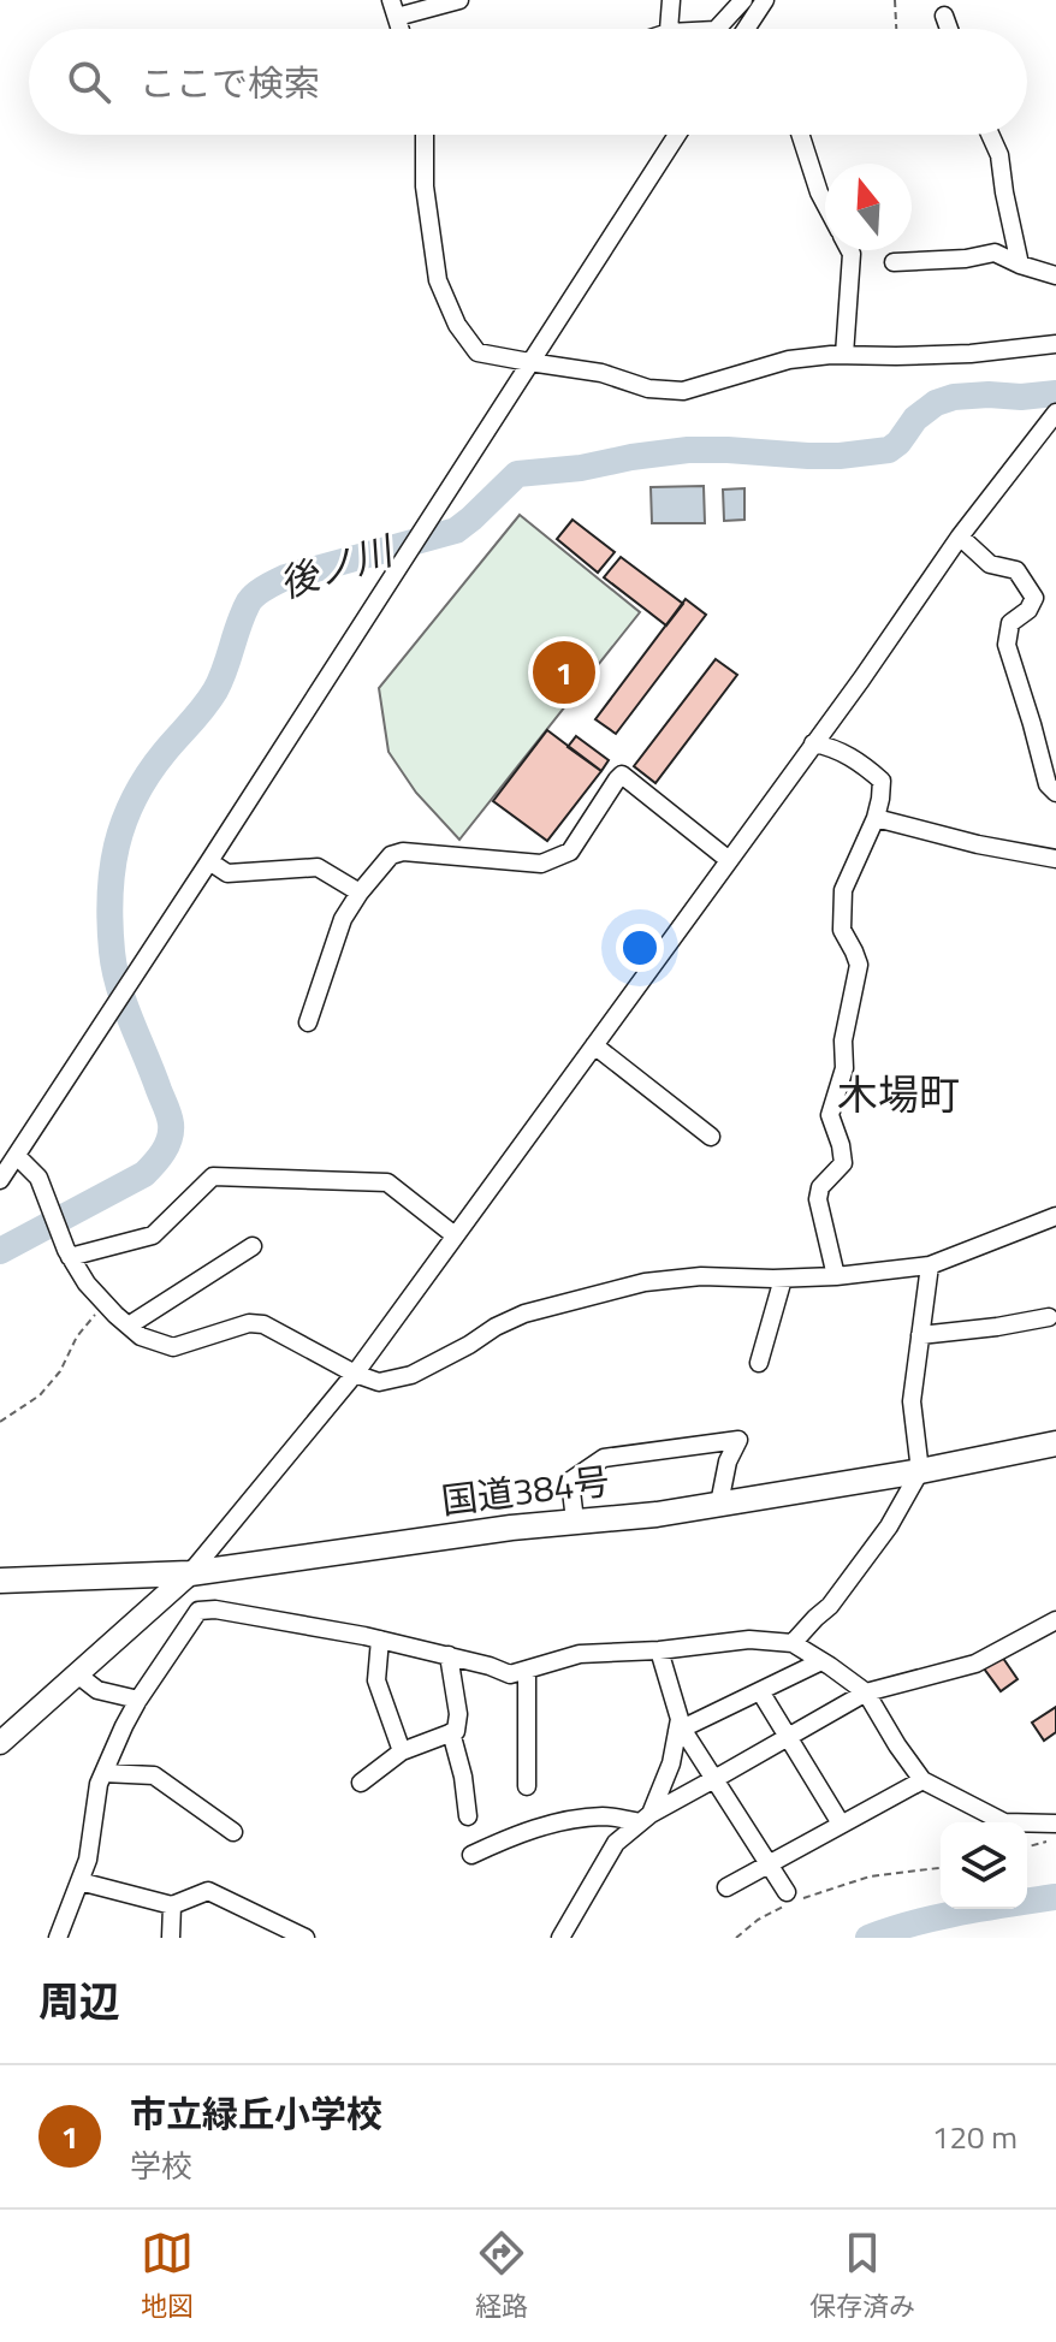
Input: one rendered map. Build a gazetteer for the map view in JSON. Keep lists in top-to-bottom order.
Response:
{
  "streets": {
    "highway": ["国道384号"]
  },
  "districts": ["木場町"],
  "water": ["後ノ川"],
  "north": "top",
  "page": {
    "search": "ここで検索",
    "pins": "1",
    "heading": "周辺",
    "list": [
      {
        "mark": "1",
        "name": "市立緑丘小学校",
        "note": "学校",
        "value": "120 m"
      }
    ],
    "nav": ["地図", "経路", "保存済み"]
  }
}
